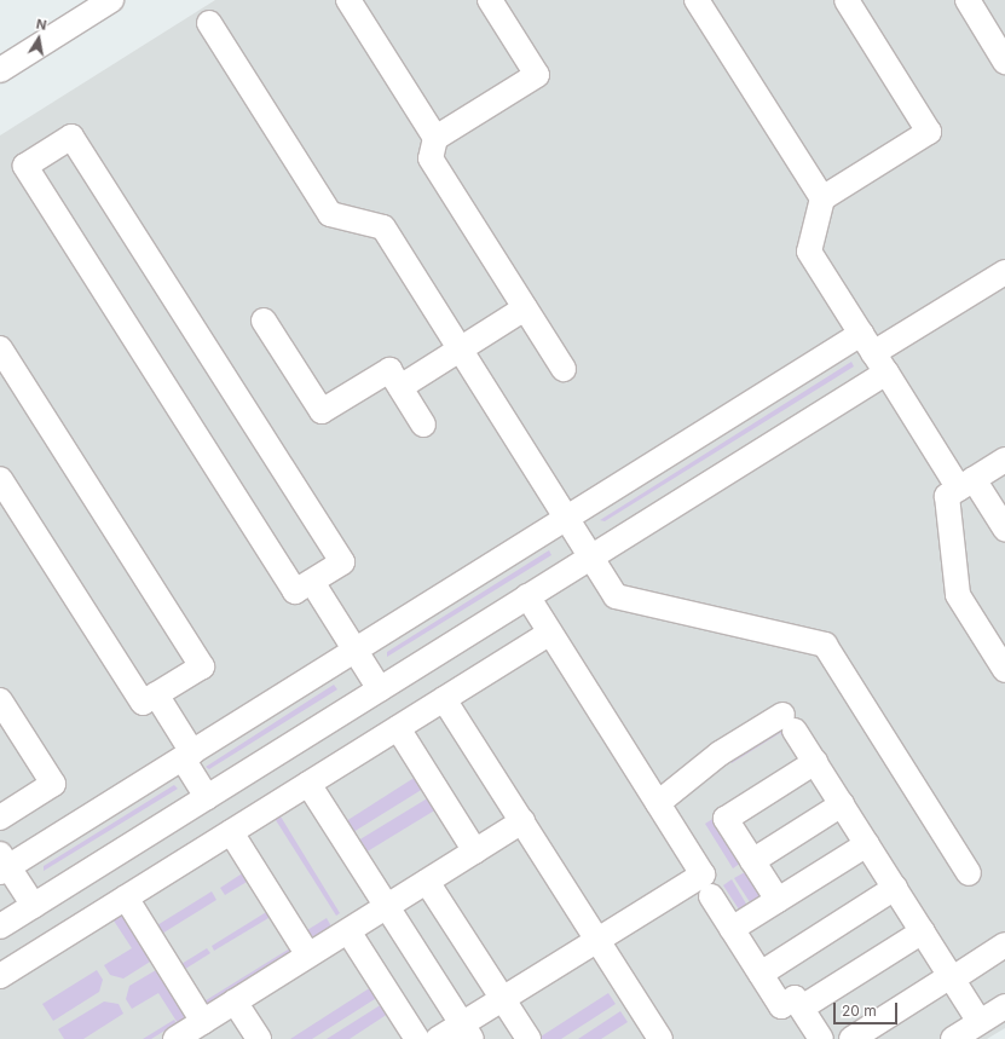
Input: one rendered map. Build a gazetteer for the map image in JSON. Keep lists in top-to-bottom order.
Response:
{
  "scale_bar": "20 m",
  "north": "top"
}
